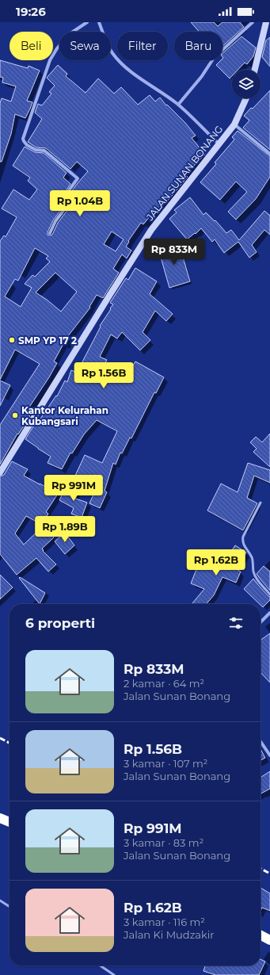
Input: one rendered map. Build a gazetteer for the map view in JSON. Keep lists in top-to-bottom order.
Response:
{
  "streets": {
    "street": ["JALAN SUNAN BONANG"]
  },
  "places": ["SMP YP 17 2", "Kantor Kelurahan Kubangsari"],
  "page": {
    "status": "19:26",
    "chip": [
      "Beli",
      "Sewa",
      "Filter",
      "Baru"
    ],
    "price": [
      "Rp 1.04B",
      "Rp 833M",
      "Rp 1.56B",
      "Rp 991M",
      "Rp 1.89B",
      "Rp 1.62B"
    ],
    "heading": "6 properti",
    "list": [
      {
        "name": "Rp 833M",
        "note": "2 kamar · 64 m² · Jalan Sunan Bonang"
      },
      {
        "name": "Rp 1.56B",
        "note": "3 kamar · 107 m² · Jalan Sunan Bonang"
      },
      {
        "name": "Rp 991M",
        "note": "3 kamar · 83 m² · Jalan Sunan Bonang"
      },
      {
        "name": "Rp 1.62B",
        "note": "3 kamar · 116 m² · Jalan Ki Mudzakir"
      }
    ]
  }
}
